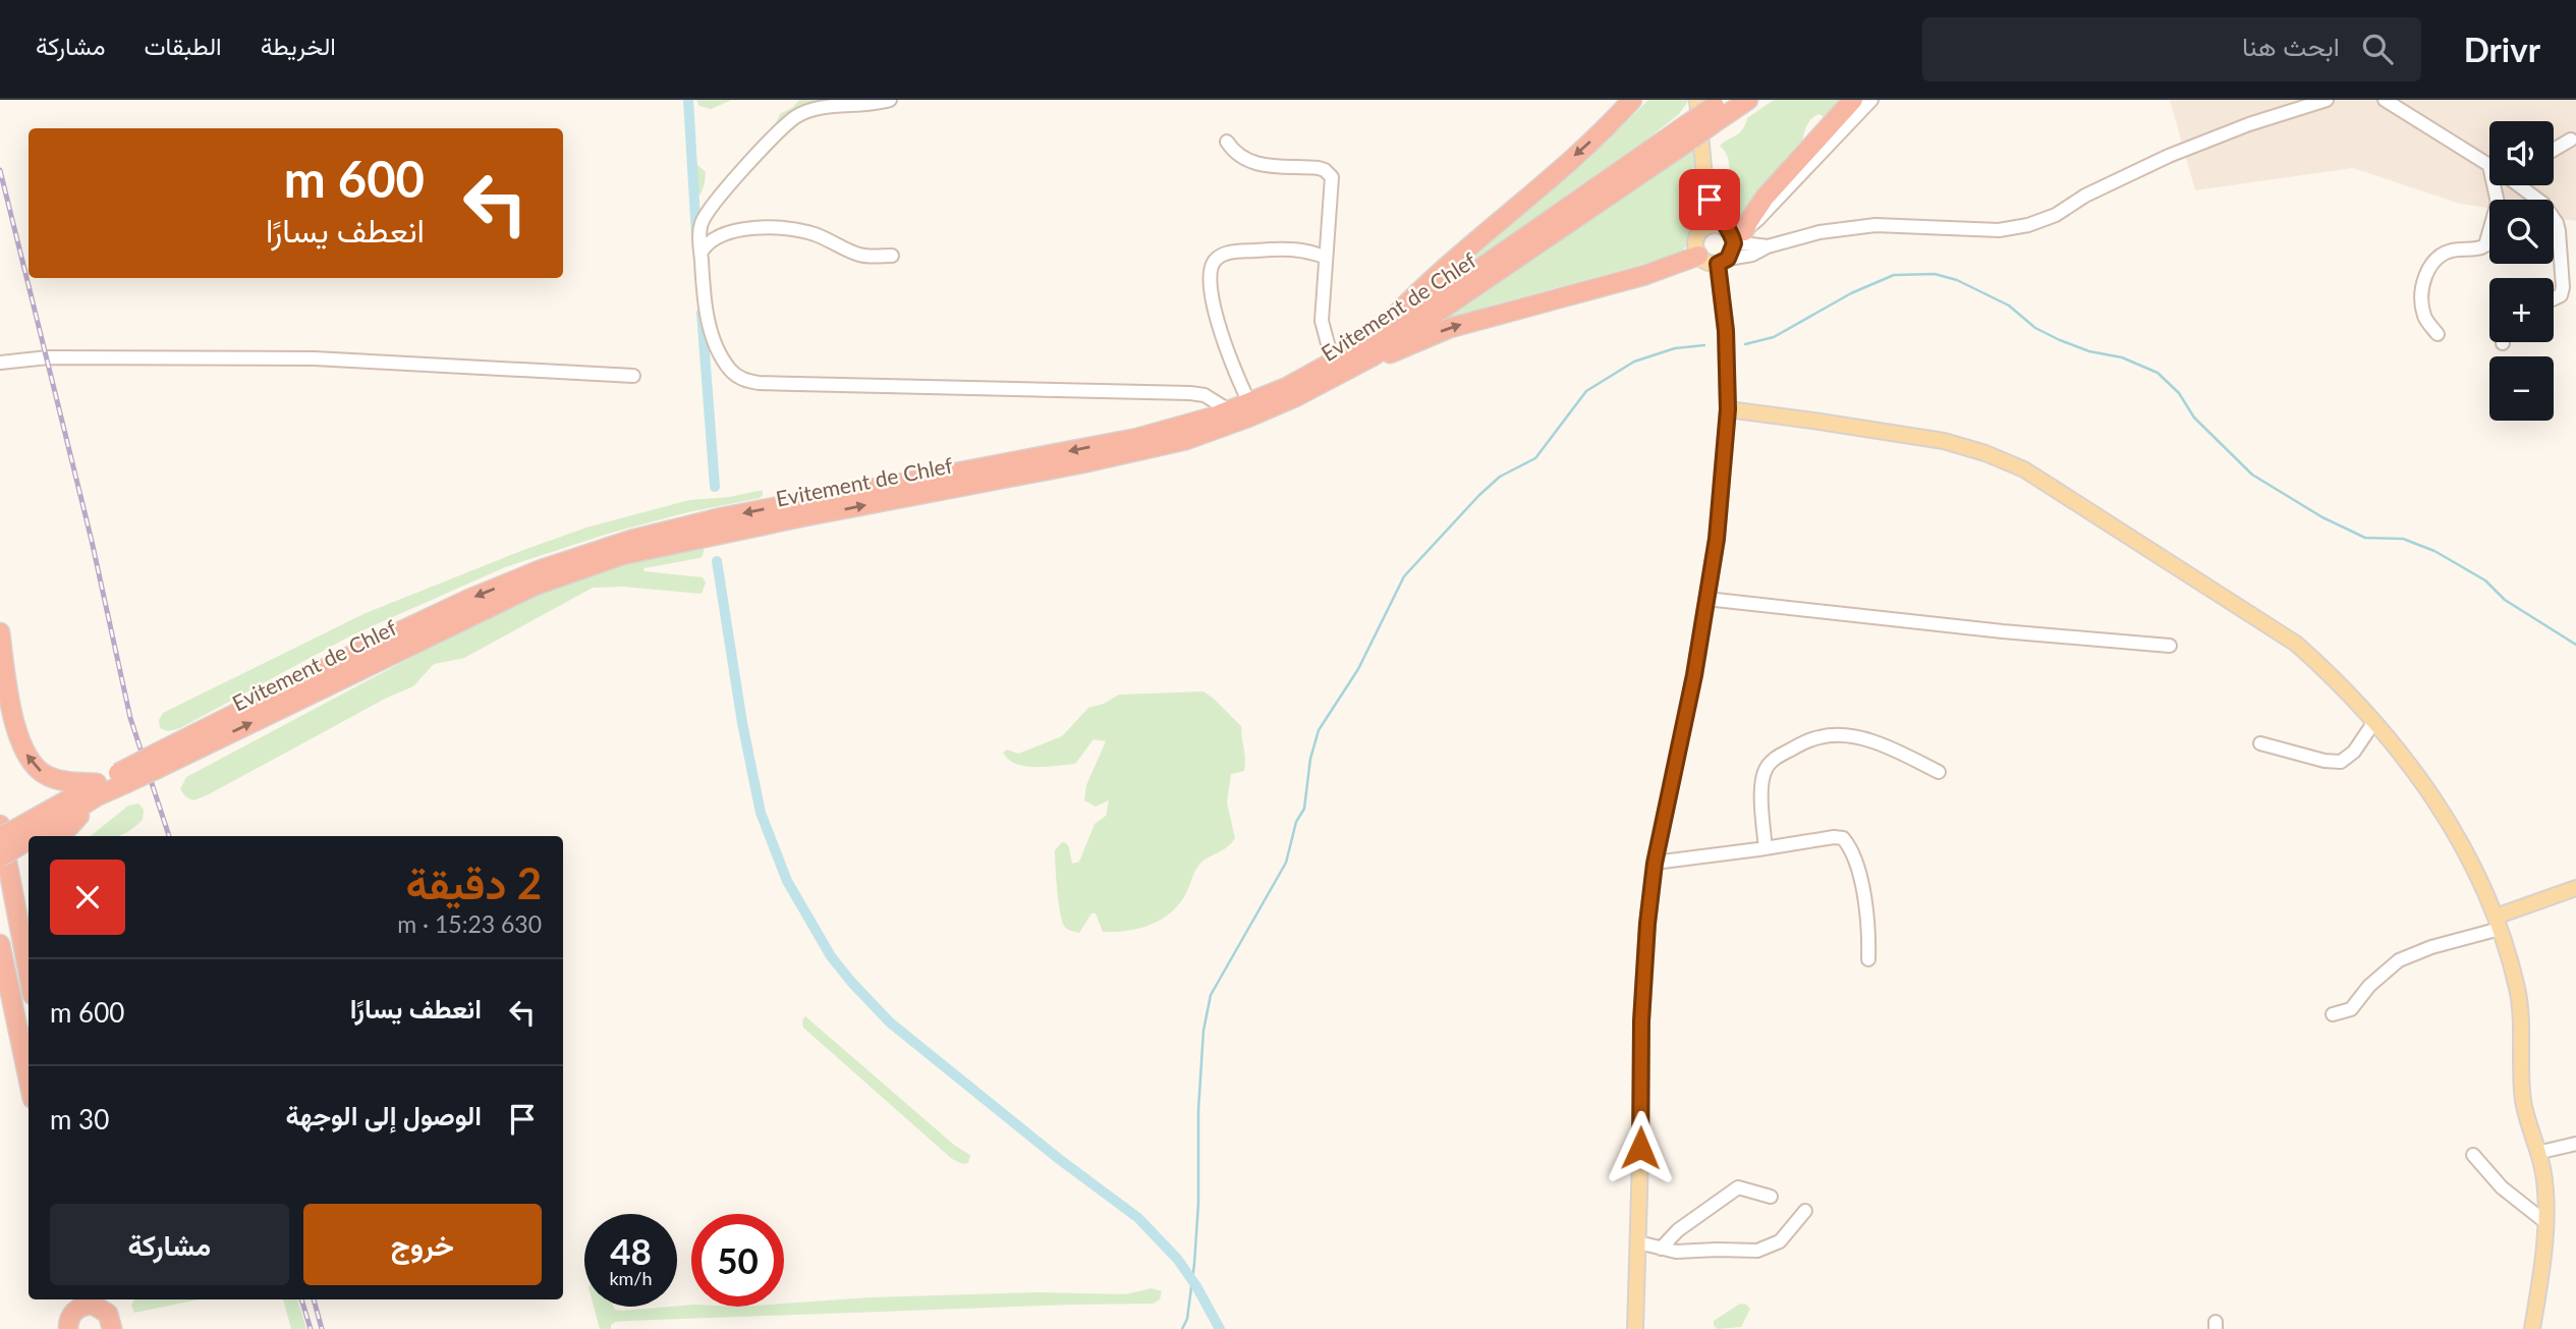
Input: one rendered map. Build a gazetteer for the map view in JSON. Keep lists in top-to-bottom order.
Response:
{
  "streets": {
    "highway": ["Evitement de Chlef"]
  },
  "page": {
    "header": "Drivr",
    "search": "ابحث هنا",
    "nav": ["الخريطة", "الطبقات", "مشاركة"],
    "map_buttons": ["+", "−"],
    "turn": ["600 m", "انعطف يسارًا"],
    "heading": ["2 دقيقة", "630 m · 15:23"],
    "list": [
      {
        "name": "انعطف يسارًا",
        "value": "600 m"
      },
      {
        "name": "الوصول إلى الوجهة",
        "value": "30 m"
      }
    ],
    "buttons": ["خروج", "مشاركة"],
    "speed": "48 km/h",
    "limit": "50"
  }
}
